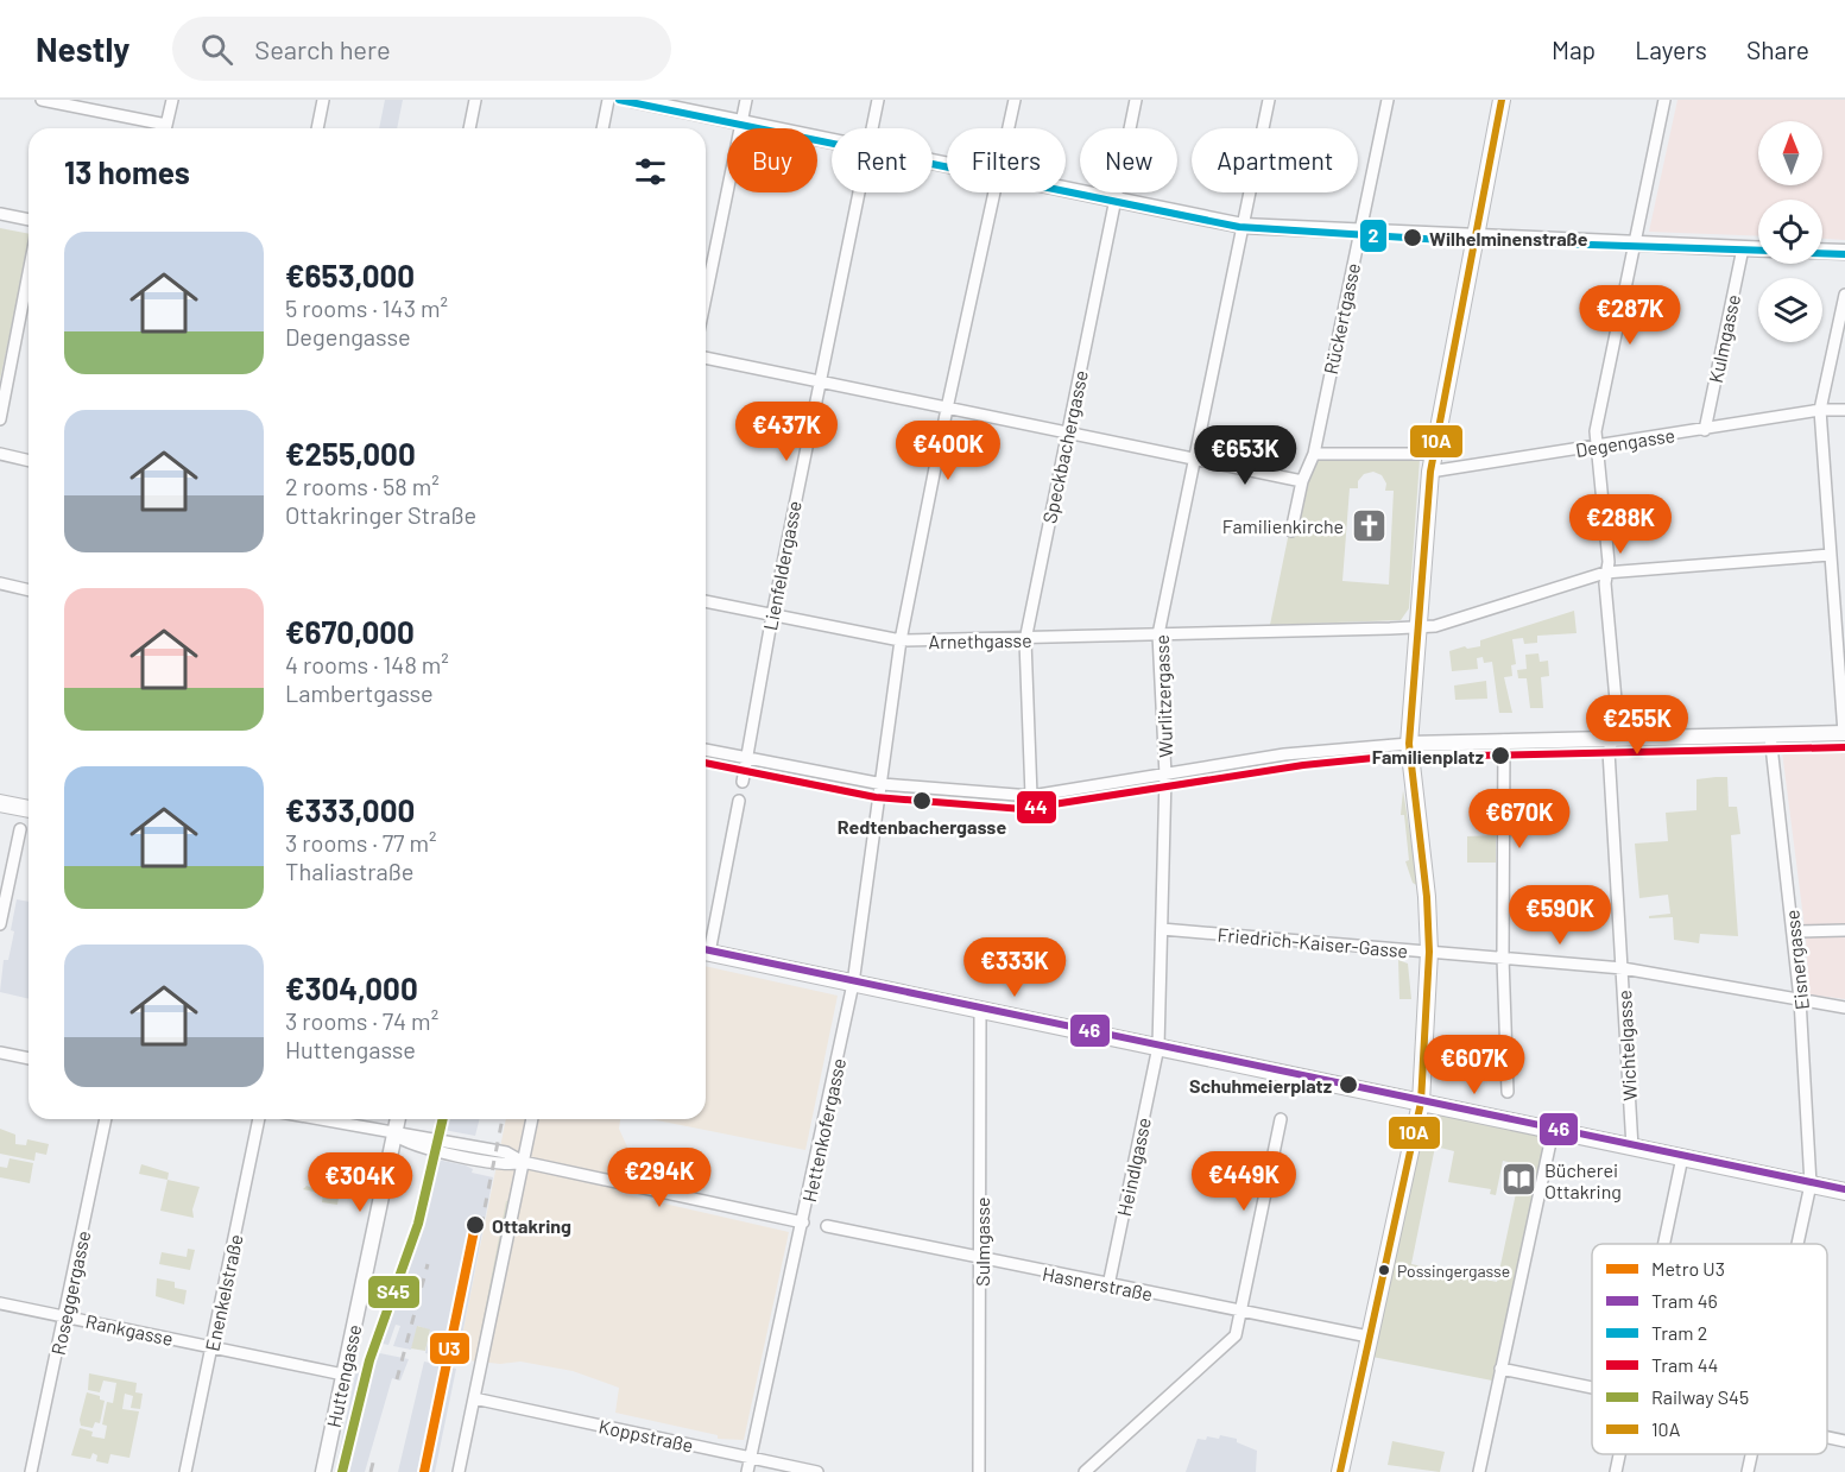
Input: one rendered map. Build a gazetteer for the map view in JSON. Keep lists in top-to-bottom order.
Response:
{
  "streets": {
    "street": [
      "Rückertgasse",
      "Kulmgasse",
      "Degengasse",
      "Speckbachergasse",
      "Lienfeldergasse",
      "Arnethgasse",
      "Wurlitzergasse",
      "Friedrich-Kaiser-Gasse",
      "Eisnergasse",
      "Wichtelgasse",
      "Hettenkofergasse",
      "Heindlgasse",
      "Sulmgasse",
      "Hasnerstraße",
      "Roseggergasse",
      "Enenkelstraße",
      "Rankgasse",
      "Huttengasse",
      "Koppstraße"
    ]
  },
  "crossings": [
    ["Kulmgasse", "Degengasse"],
    ["Degengasse", "Wichtelgasse"],
    ["Speckbachergasse", "Arnethgasse"],
    ["Lienfeldergasse", "Arnethgasse"],
    ["Arnethgasse", "Wurlitzergasse"],
    ["Wurlitzergasse", "Friedrich-Kaiser-Gasse"],
    ["Wurlitzergasse", "Heindlgasse"],
    ["Friedrich-Kaiser-Gasse", "Eisnergasse"],
    ["Friedrich-Kaiser-Gasse", "Wichtelgasse"],
    ["Hettenkofergasse", "Koppstraße"],
    ["Heindlgasse", "Hasnerstraße"],
    ["Sulmgasse", "Hasnerstraße"],
    ["Roseggergasse", "Rankgasse"],
    ["Enenkelstraße", "Rankgasse"],
    ["Rankgasse", "Huttengasse"]
  ],
  "places": {
    "other": [
      "Wilhelminenstraße",
      "Familienplatz",
      "Redtenbachergasse",
      "Schuhmeierplatz",
      "Ottakring",
      "Possingergasse"
    ],
    "church": ["Familienkirche"],
    "library": ["Bücherei Ottakring"]
  },
  "lines": [
    "tram line 2",
    "transit line 10A",
    "tram line 44",
    "tram line 46",
    "rail line S45",
    "metro line U3"
  ],
  "legend": [
    "Metro U3",
    "Tram 46",
    "Tram 2",
    "Tram 44",
    "Railway S45",
    "10A"
  ],
  "north": "top",
  "page": {
    "header": "Nestly",
    "search": "Search here",
    "nav": ["Map", "Layers", "Share"],
    "chip": [
      "Buy",
      "Rent",
      "Filters",
      "New",
      "Apartment"
    ],
    "heading": "13 homes",
    "list": [
      {
        "name": "€653,000",
        "note": "5 rooms · 143 m² · Degengasse"
      },
      {
        "name": "€255,000",
        "note": "2 rooms · 58 m² · Ottakringer Straße"
      },
      {
        "name": "€670,000",
        "note": "4 rooms · 148 m² · Lambertgasse"
      },
      {
        "name": "€333,000",
        "note": "3 rooms · 77 m² · Thaliastraße"
      },
      {
        "name": "€304,000",
        "note": "3 rooms · 74 m² · Huttengasse"
      }
    ],
    "price": [
      "€287K",
      "€437K",
      "€400K",
      "€653K",
      "€288K",
      "€255K",
      "€670K",
      "€590K",
      "€333K",
      "€607K",
      "€294K",
      "€449K",
      "€304K"
    ]
  }
}
